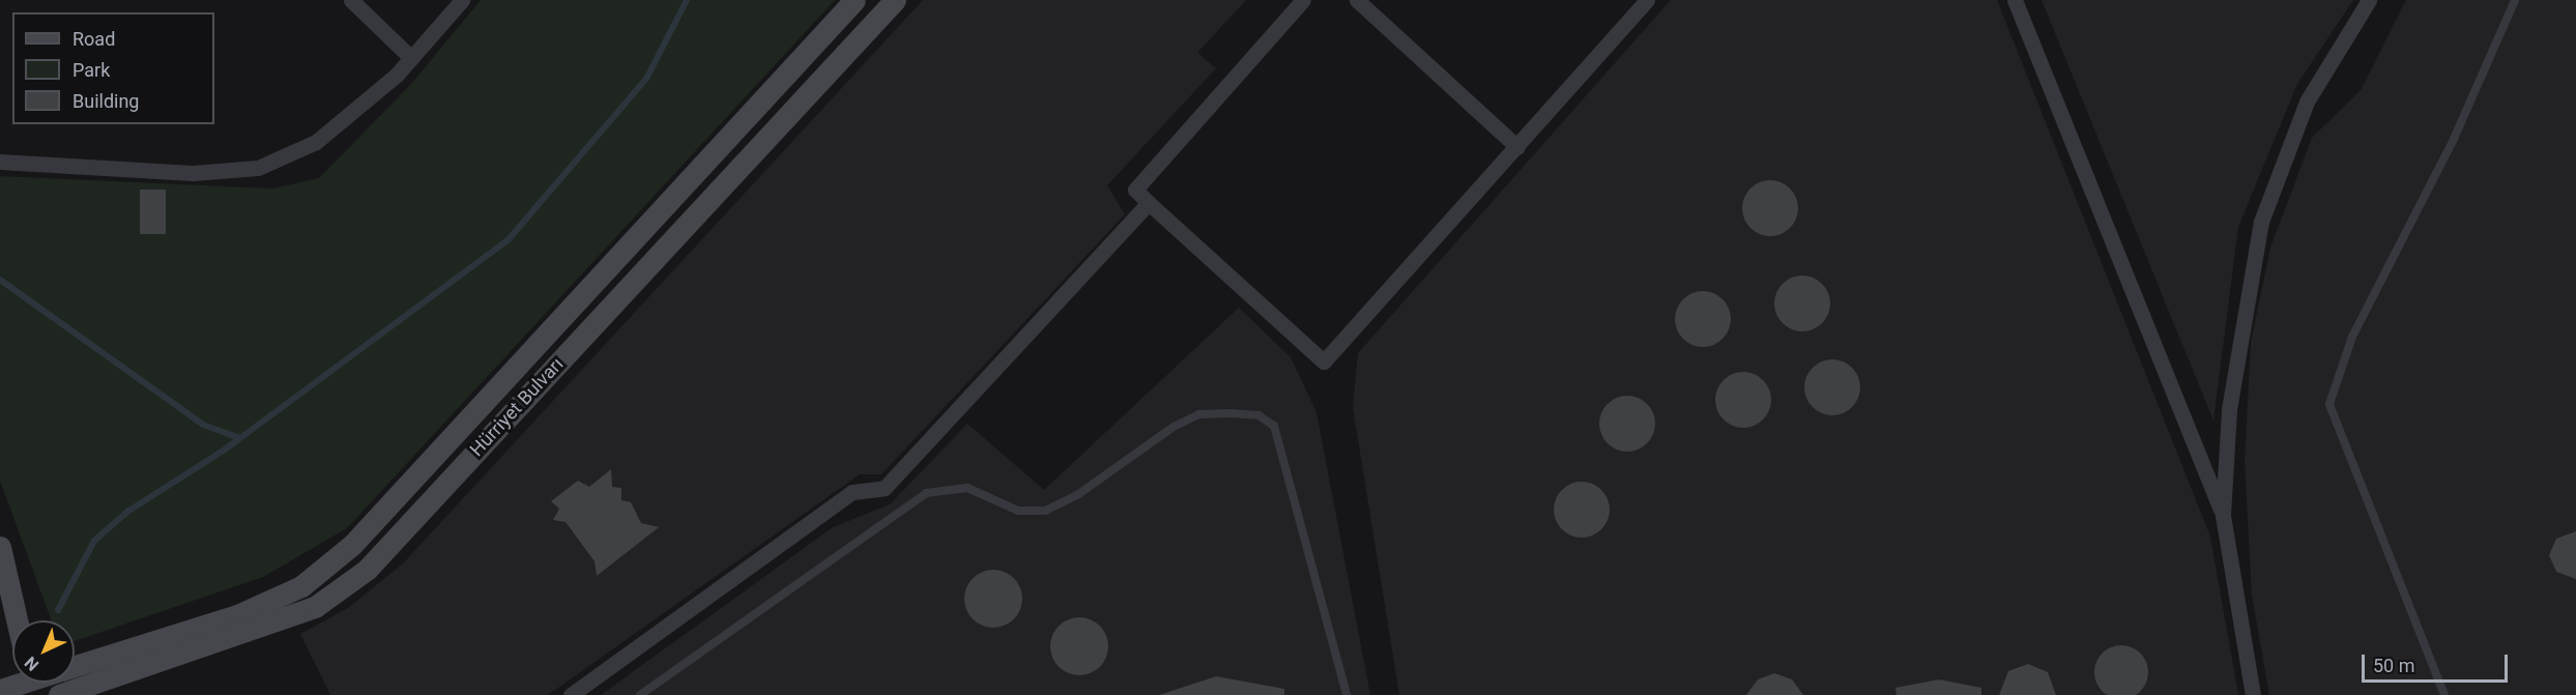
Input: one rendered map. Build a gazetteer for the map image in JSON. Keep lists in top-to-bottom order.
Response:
{
  "streets": {
    "main road": ["Hürriyet Bulvarı"]
  },
  "legend": ["Road", "Park", "Building"],
  "scale_bar": "50 m",
  "north": "bottom left"
}
